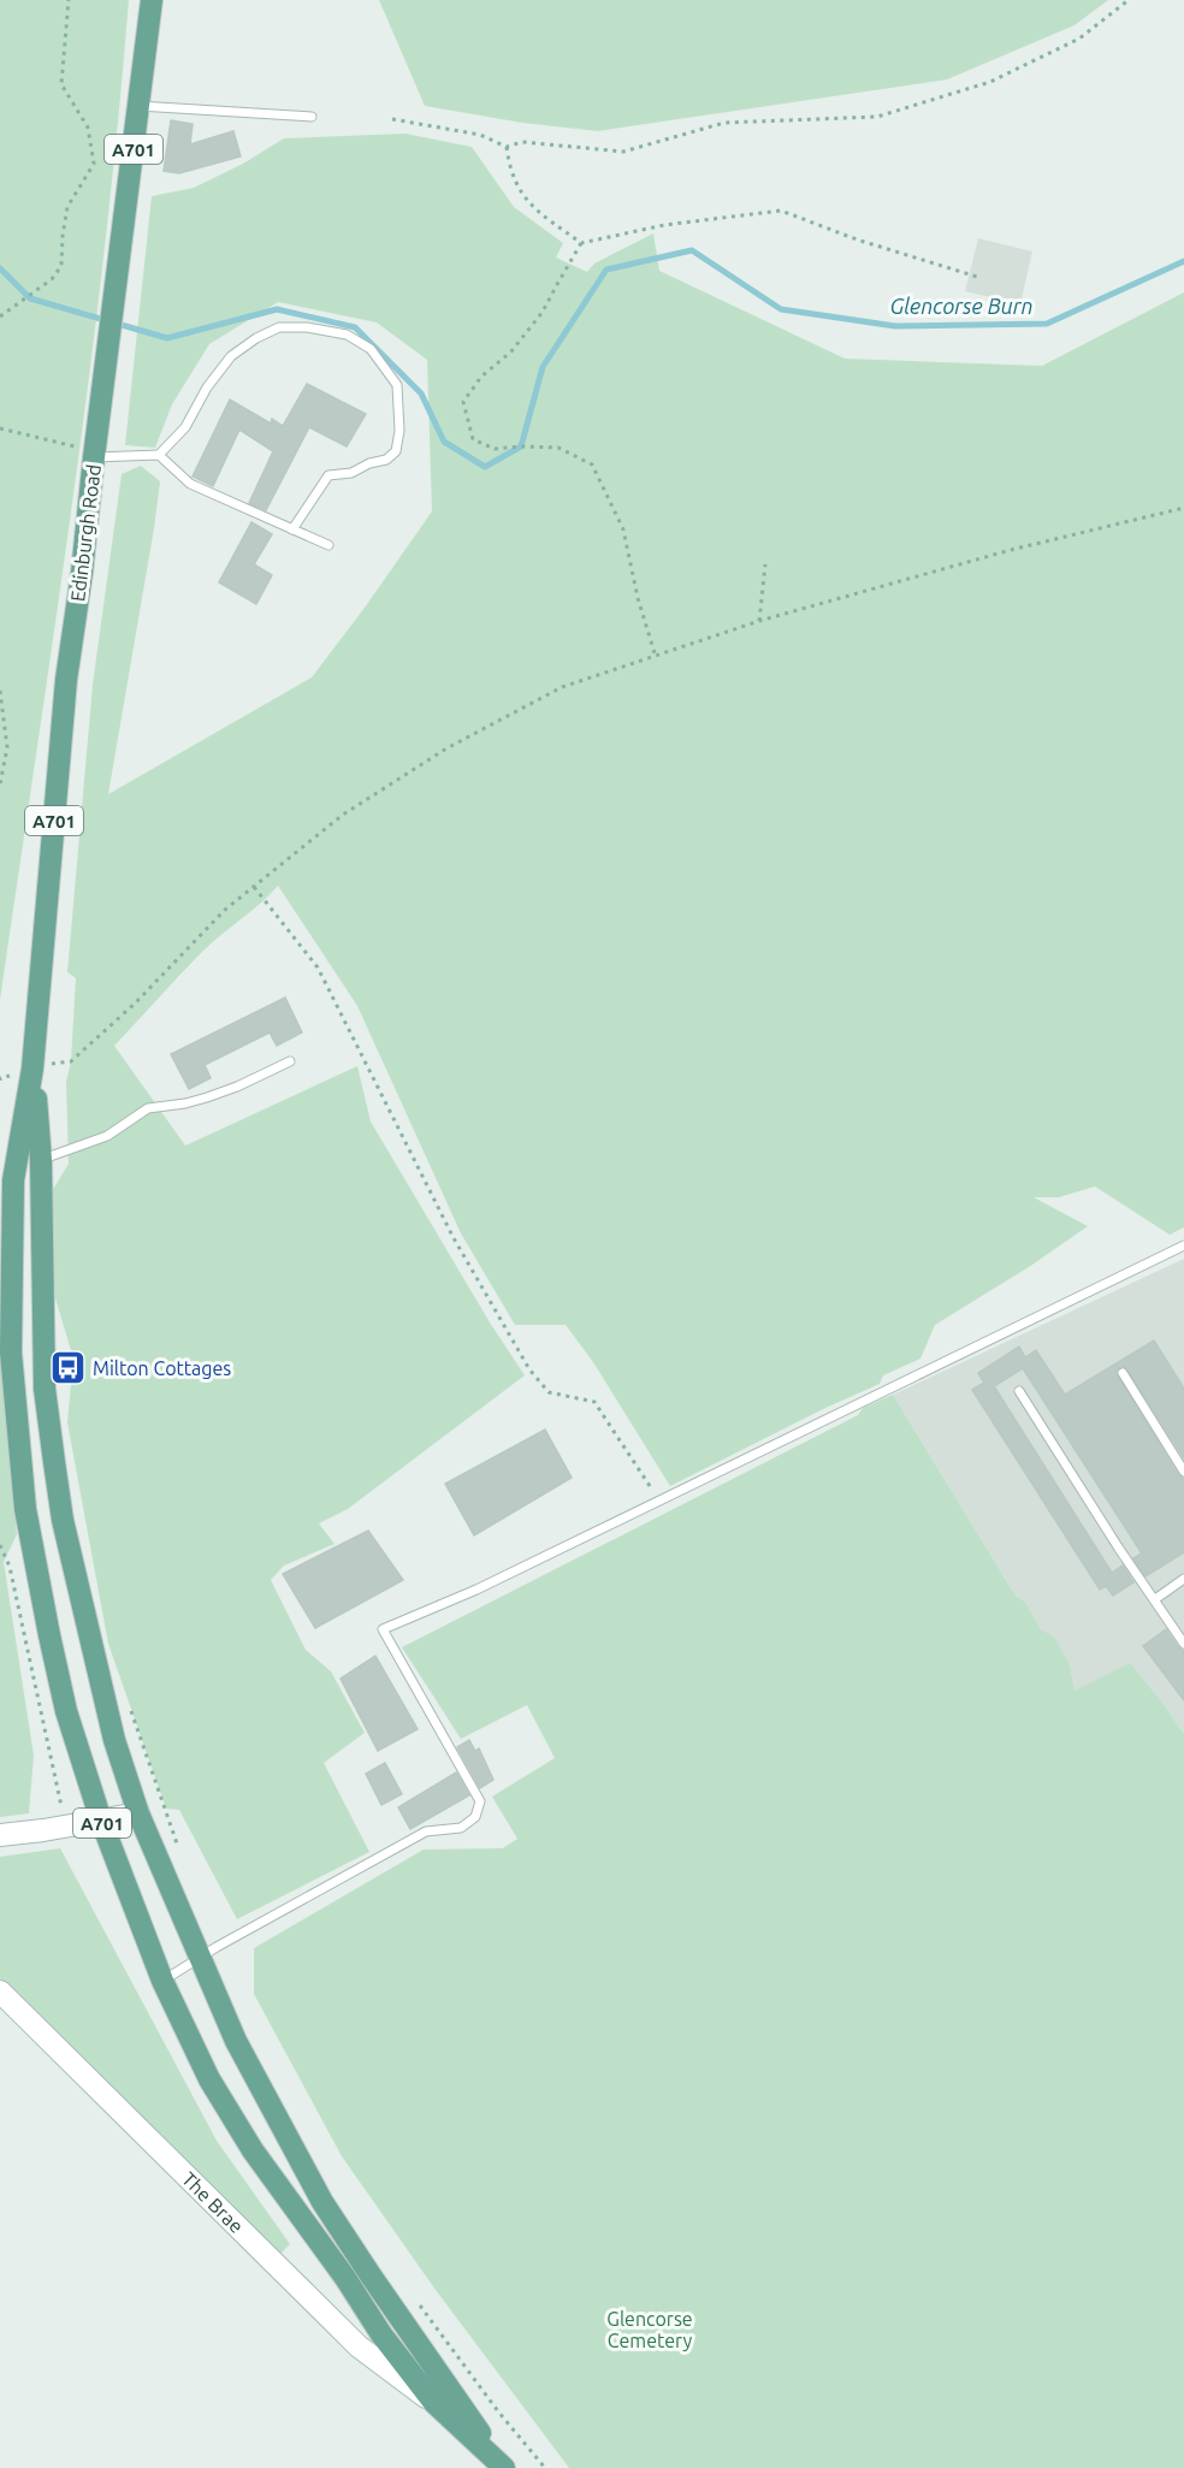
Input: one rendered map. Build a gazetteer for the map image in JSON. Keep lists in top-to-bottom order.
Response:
{
  "streets": {
    "main road": ["A701", "Edinburgh Road", "The Brae"]
  },
  "crossings": [
    ["A701", "Edinburgh Road"],
    ["A701", "The Brae"]
  ],
  "water": ["Glencorse Burn"],
  "parks": ["Glencorse Cemetery"],
  "places": {
    "bus stop": ["Milton Cottages"]
  }
}
